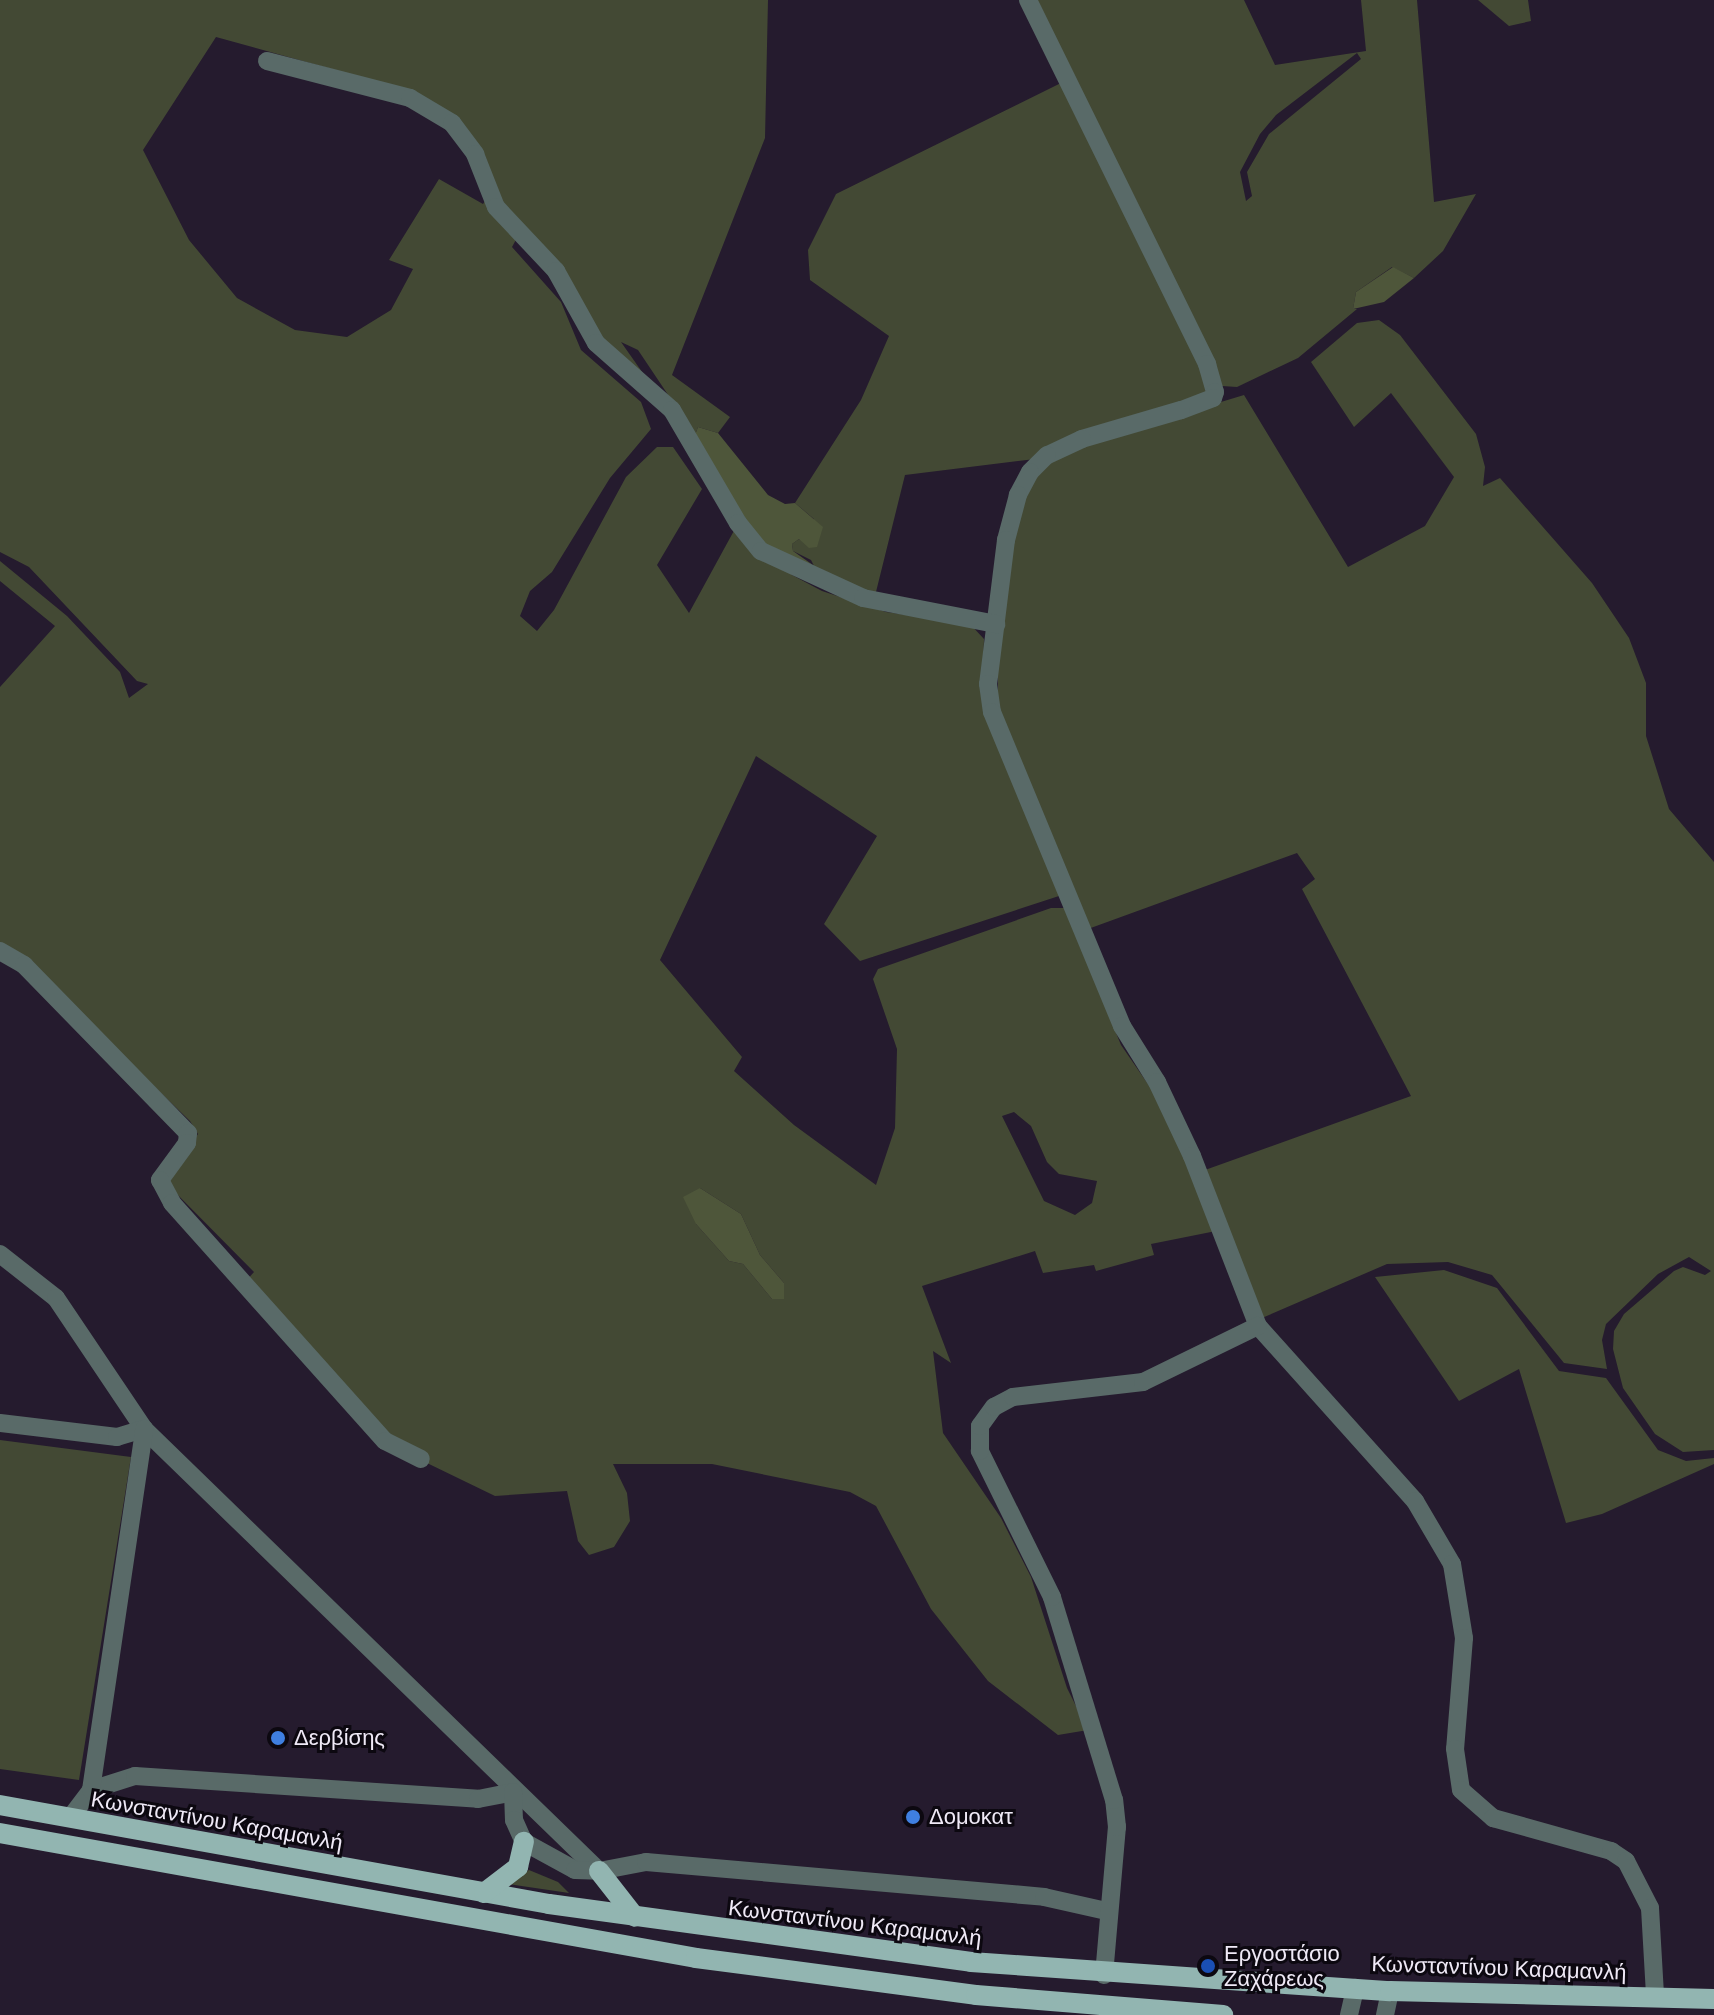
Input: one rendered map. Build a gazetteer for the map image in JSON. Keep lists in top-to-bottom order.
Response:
{
  "streets": {
    "main road": ["Κωνσταντίνου Καραμανλή"]
  },
  "places": ["Δερβίσης", "Δομοκατ", "Εργοστάσιο Ζαχάρεως"]
}
